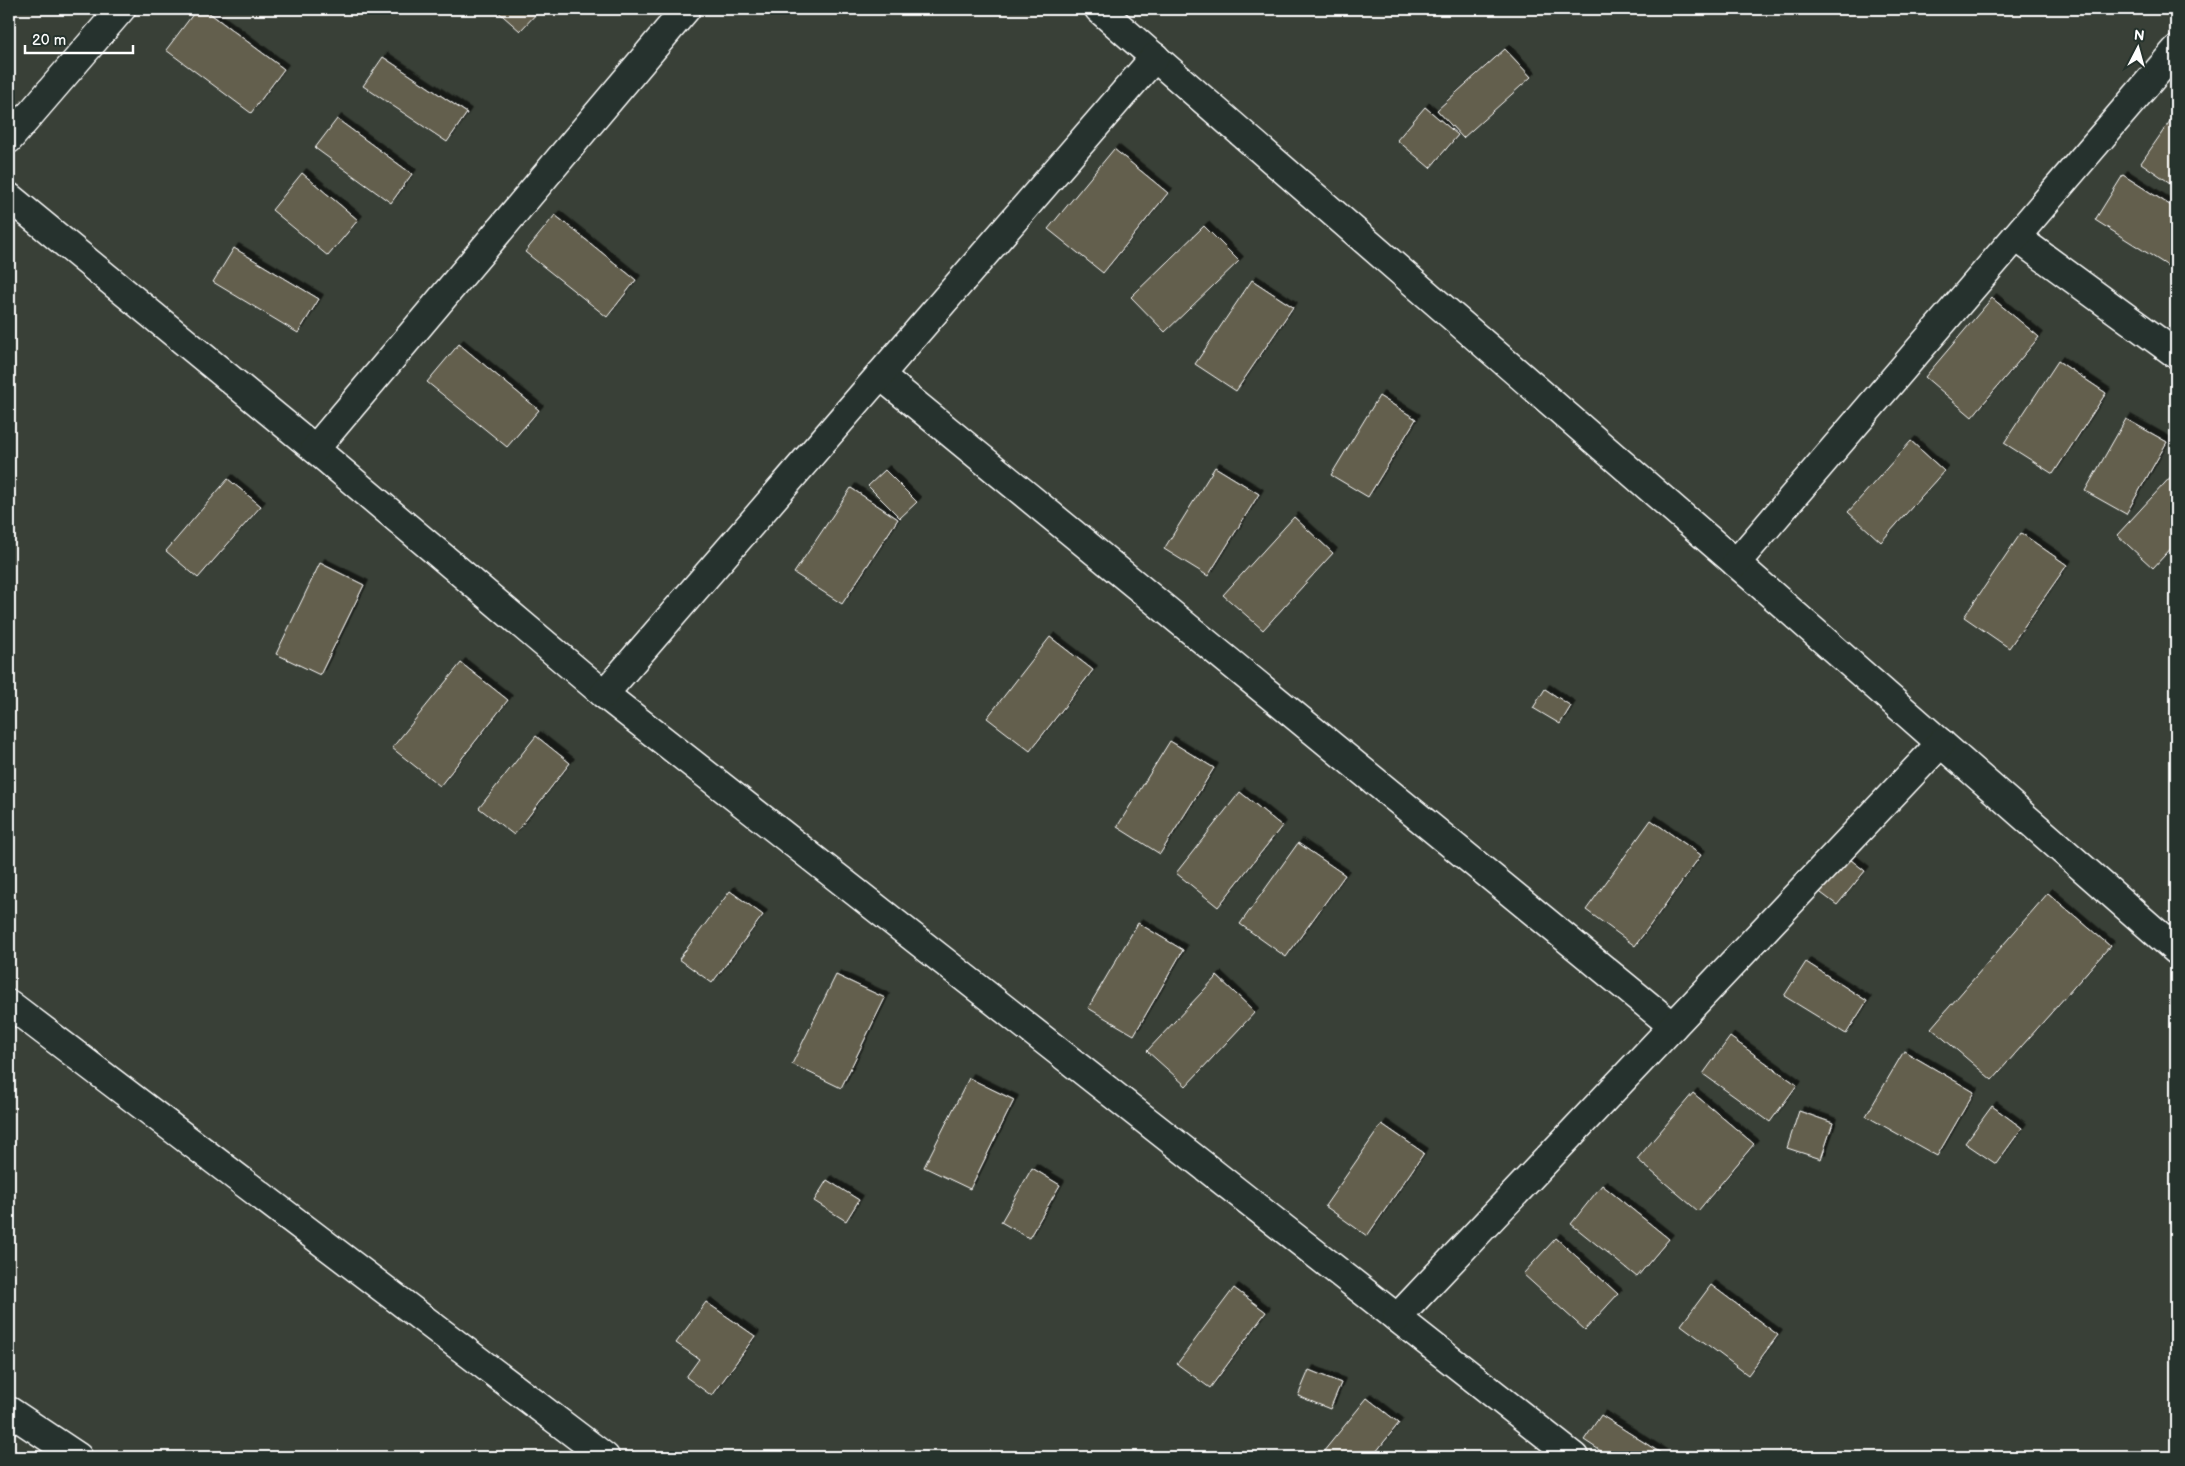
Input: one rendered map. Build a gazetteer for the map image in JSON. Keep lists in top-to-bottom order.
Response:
{
  "scale_bar": "20 m",
  "north": "top"
}
